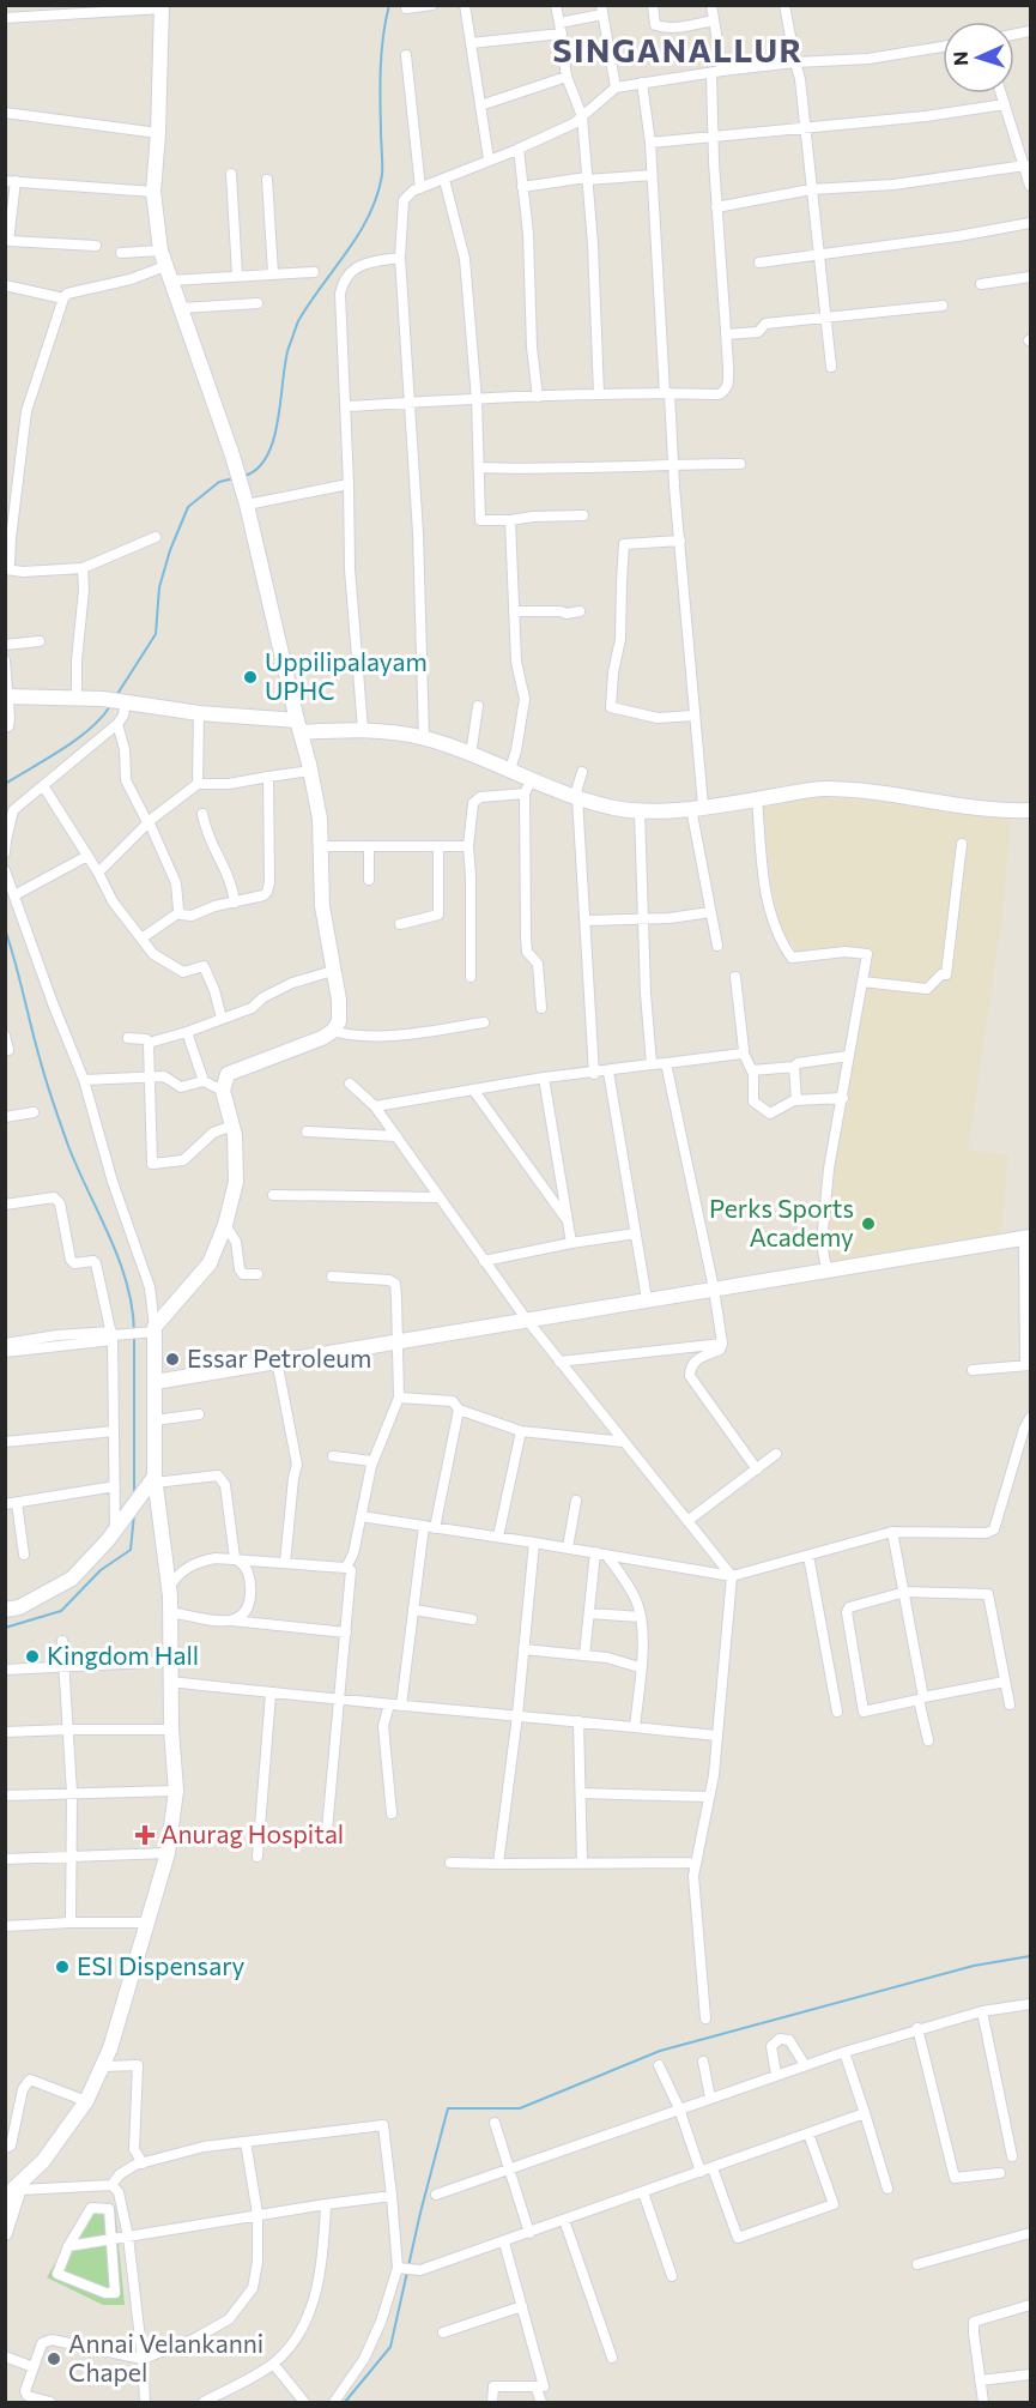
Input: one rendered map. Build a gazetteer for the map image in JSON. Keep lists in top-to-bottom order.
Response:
{
  "districts": ["SINGANALLUR"],
  "places": {
    "other": [
      "Uppilipalayam UPHC",
      "Perks Sports Academy",
      "Essar Petroleum",
      "Kingdom Hall",
      "ESI Dispensary",
      "Annai Velankanni Chapel"
    ],
    "health": ["Anurag Hospital"]
  },
  "north": "left"
}
